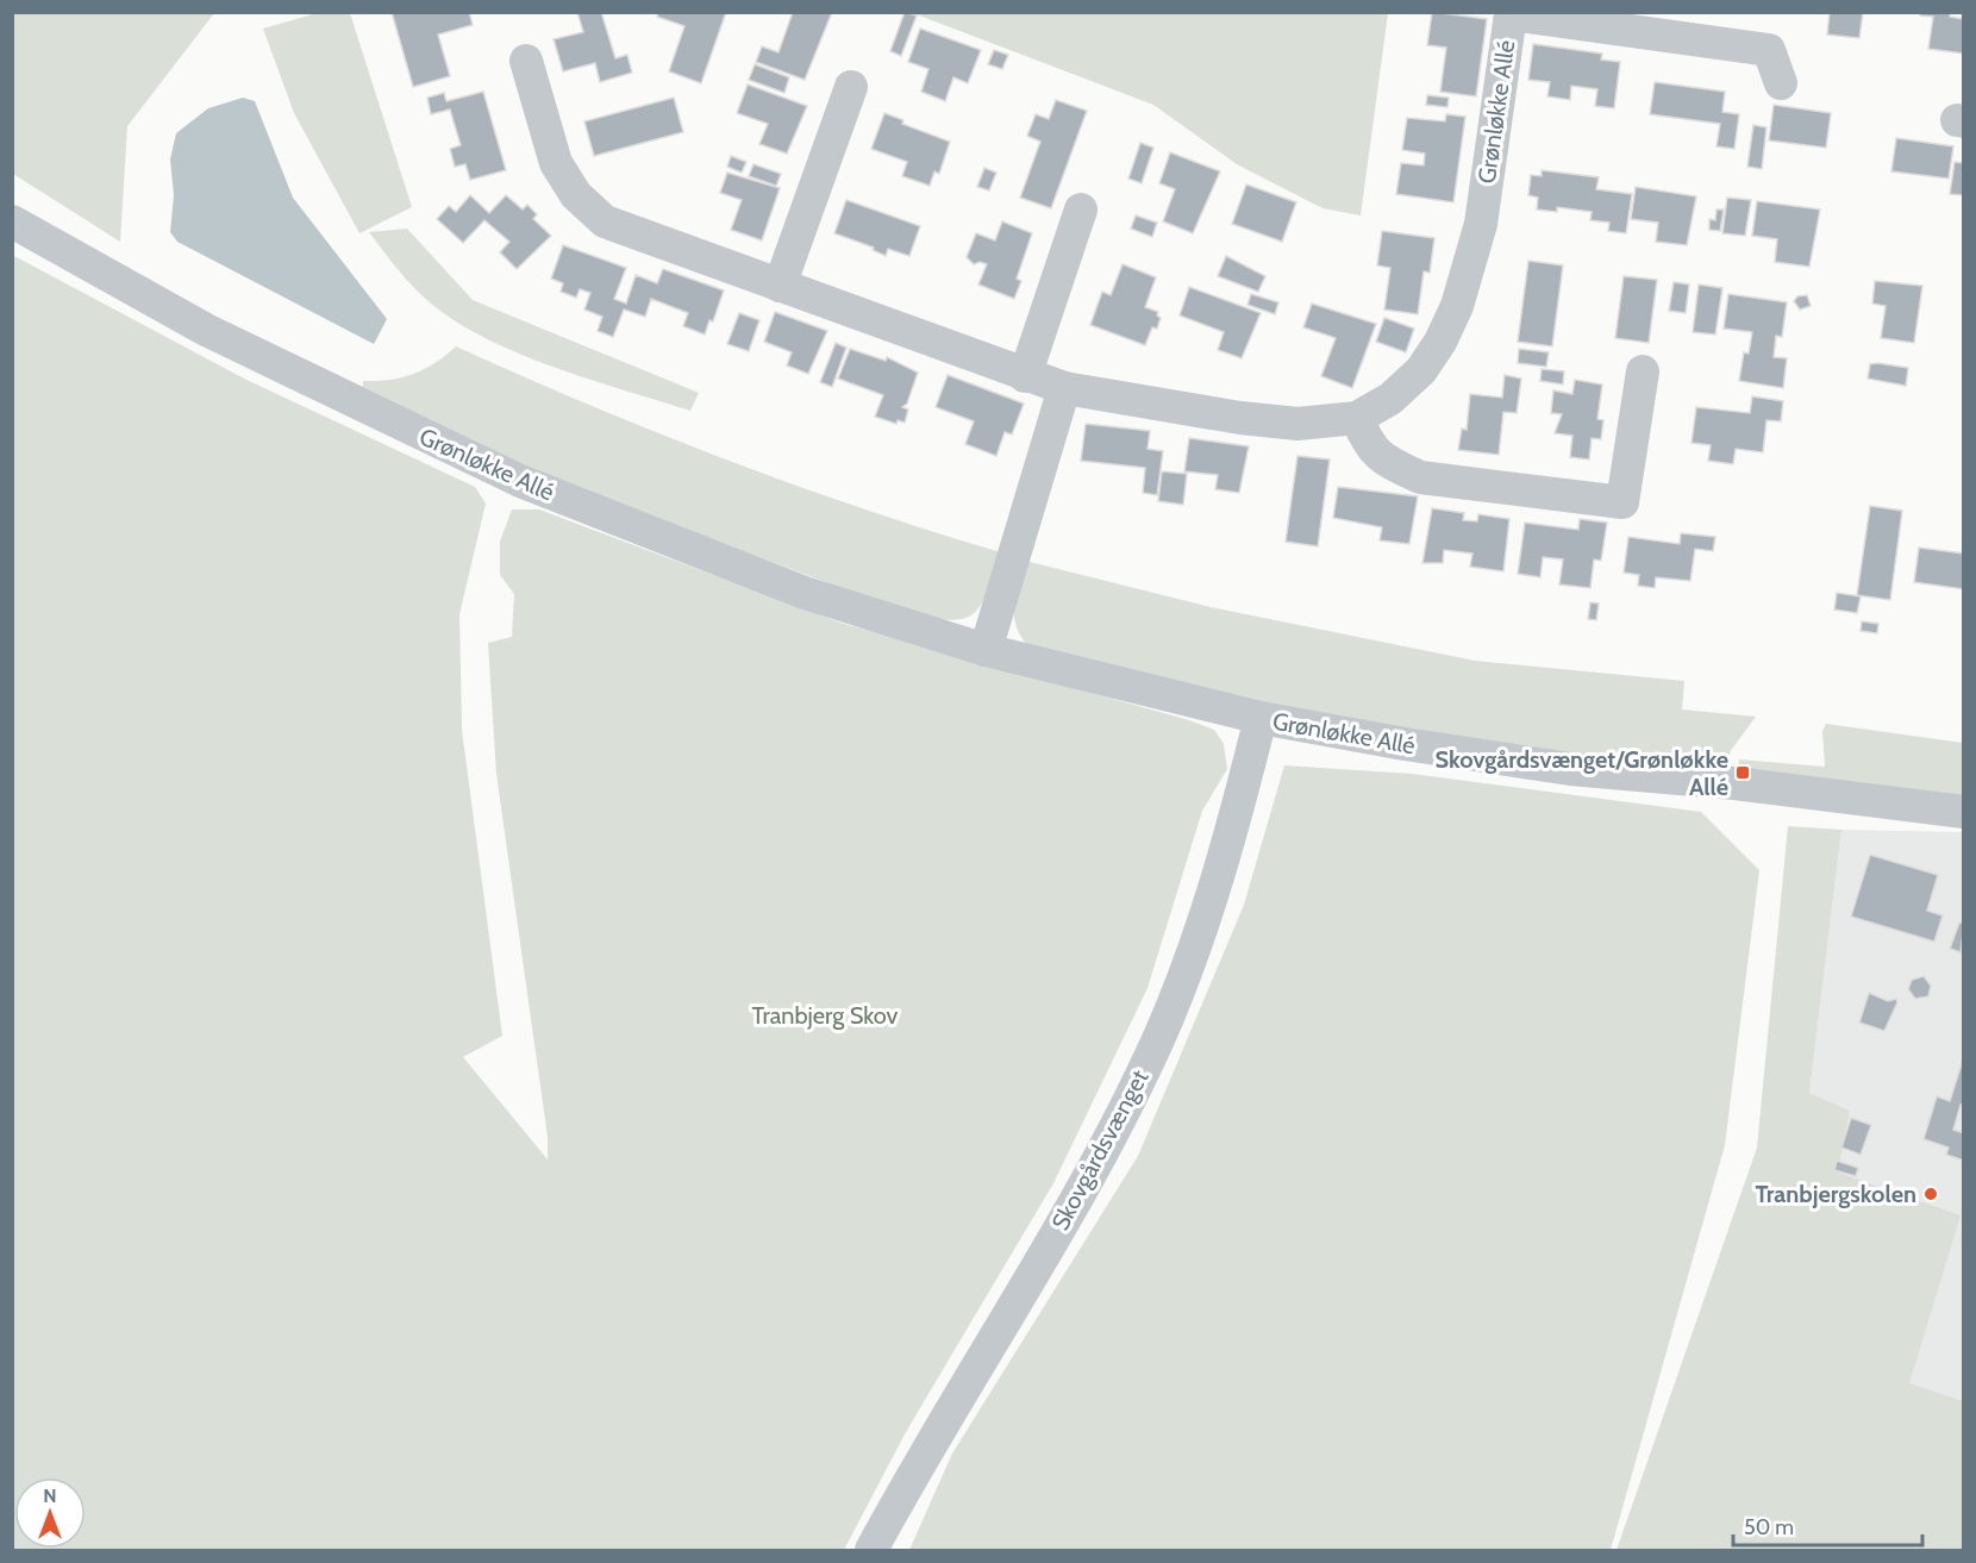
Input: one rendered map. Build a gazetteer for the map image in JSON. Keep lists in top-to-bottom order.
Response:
{
  "streets": {
    "street": ["Grønløkke Allé", "Skovgårdsvænget"]
  },
  "crossings": [
    ["Grønløkke Allé", "Skovgårdsvænget"]
  ],
  "parks": ["Tranbjerg Skov"],
  "places": {
    "transit": ["Skovgårdsvænget/Grønløkke Allé"],
    "other": ["Tranbjergskolen"]
  },
  "scale_bar": "50 m",
  "north": "top"
}
